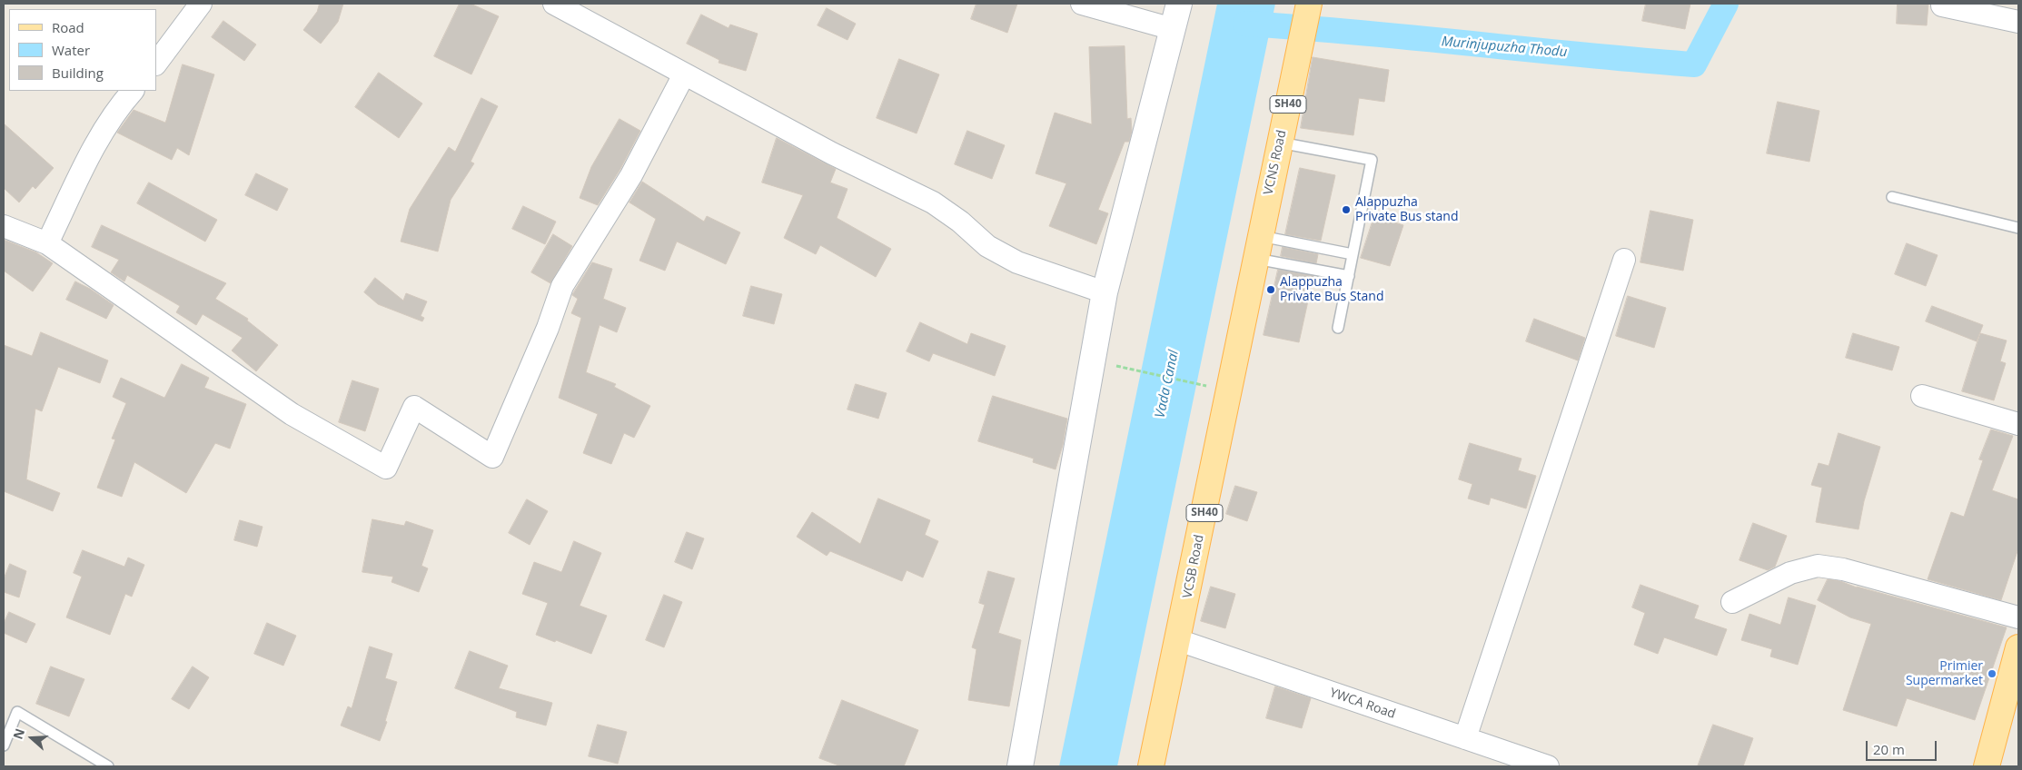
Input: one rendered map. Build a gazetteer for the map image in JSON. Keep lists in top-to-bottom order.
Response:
{
  "streets": {
    "main road": ["SH40", "VCNS Road", "VCSB Road"],
    "street": ["YWCA Road"]
  },
  "crossings": [
    ["VCNS Road", "VCSB Road"],
    ["VCSB Road", "YWCA Road"]
  ],
  "water": ["Murinjupuzha Thodu", "Vada Canal"],
  "places": ["Alappuzha Private Bus stand", "Alappuzha Private Bus Stand", "Primier Supermarket"],
  "legend": ["Road", "Water", "Building"],
  "scale_bar": "20 m",
  "north": "left"
}
